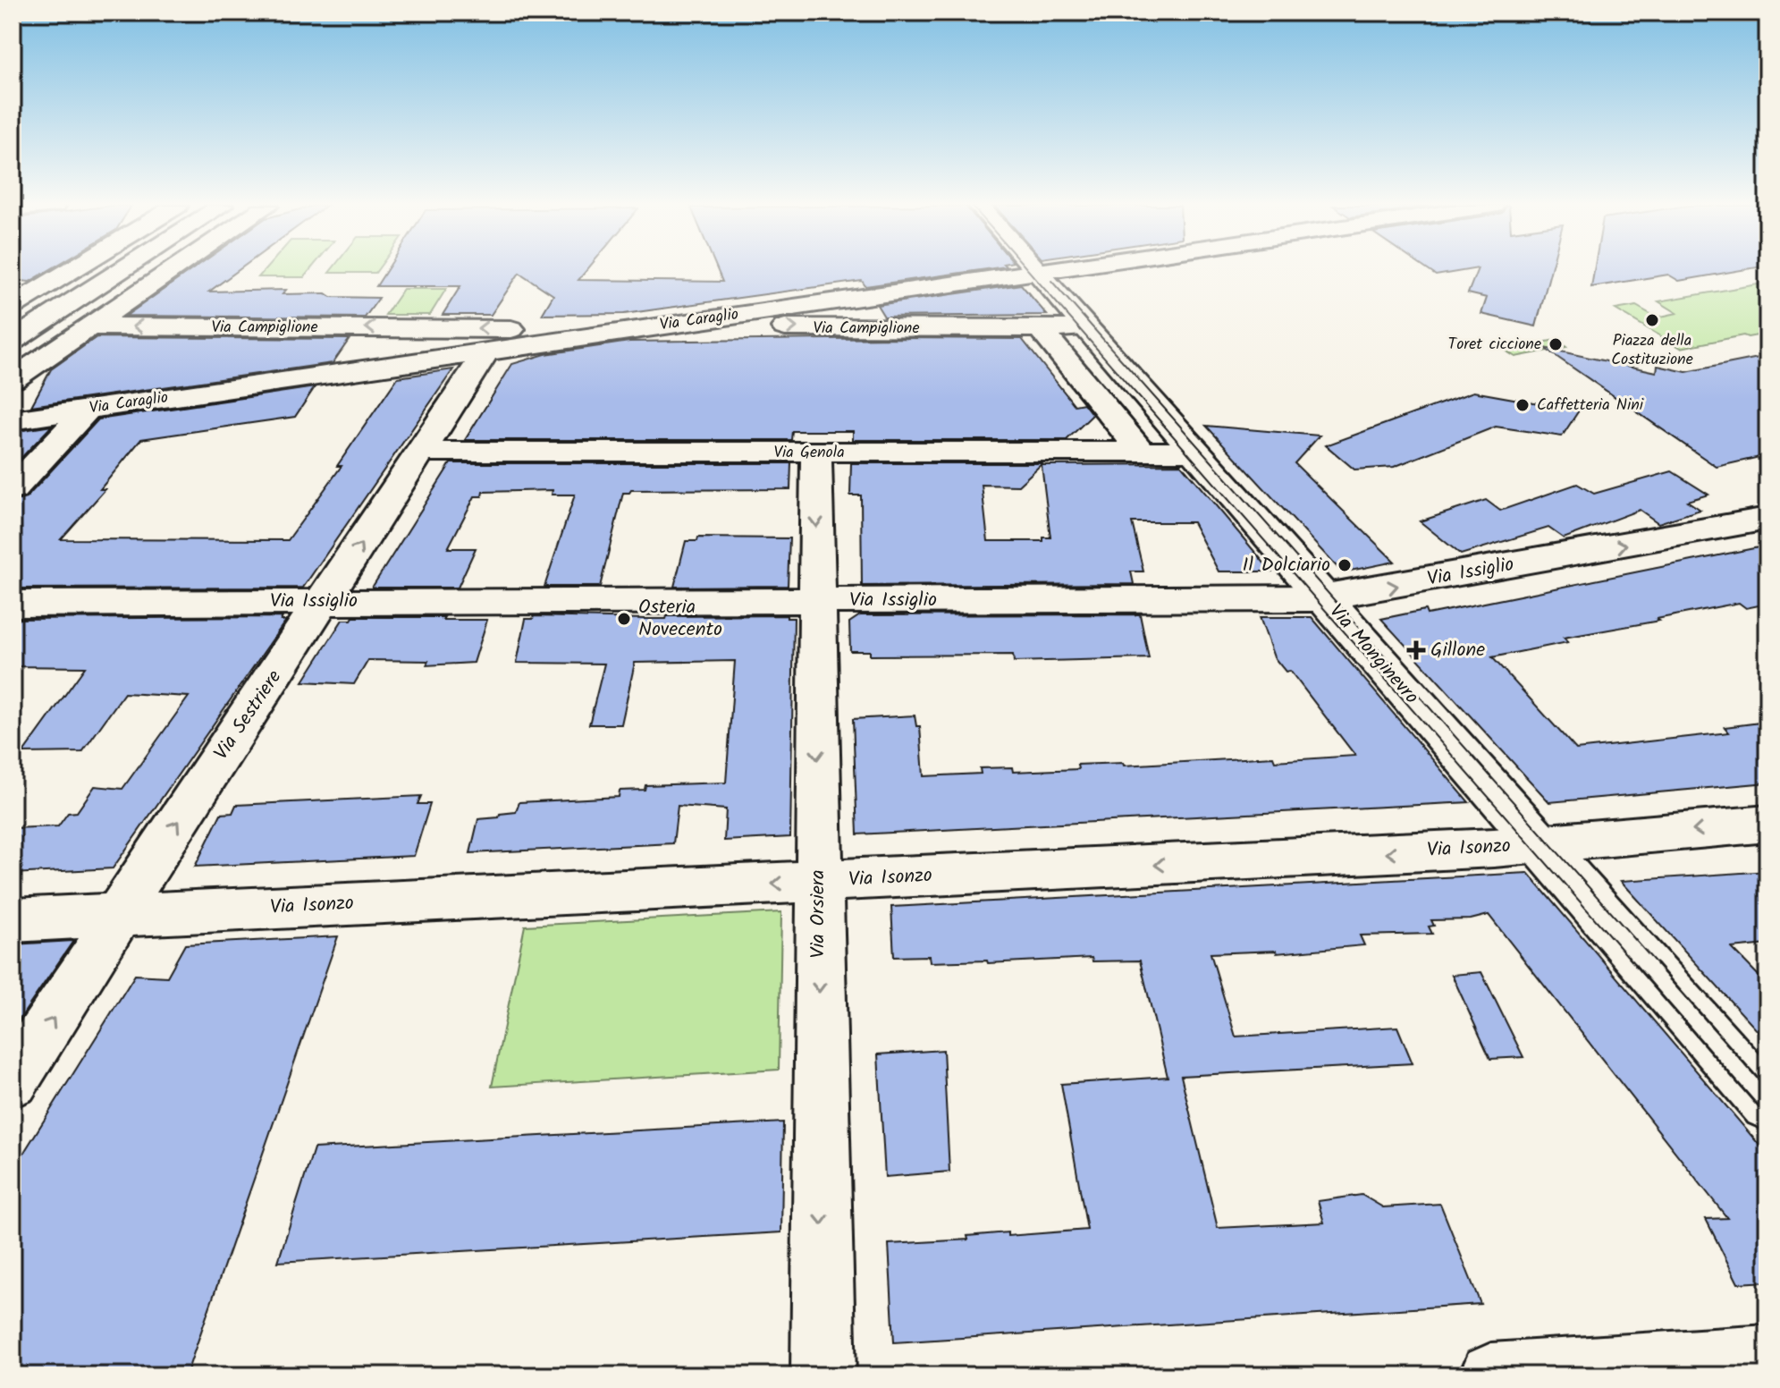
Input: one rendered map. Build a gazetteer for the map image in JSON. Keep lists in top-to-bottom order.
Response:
{
  "streets": {
    "street": [
      "Via Caraglio",
      "Via Campiglione",
      "Via Genola",
      "Via Issiglio",
      "Via Monginevro",
      "Via Sestriere",
      "Via Isonzo",
      "Via Orsiera"
    ]
  },
  "crossings": [
    ["Via Caraglio", "Via Campiglione"],
    ["Via Caraglio", "Via Monginevro"],
    ["Via Caraglio", "Via Sestriere"],
    ["Via Campiglione", "Via Monginevro"],
    ["Via Genola", "Via Monginevro"],
    ["Via Genola", "Via Sestriere"],
    ["Via Genola", "Via Orsiera"],
    ["Via Issiglio", "Via Monginevro"],
    ["Via Issiglio", "Via Sestriere"],
    ["Via Issiglio", "Via Orsiera"],
    ["Via Monginevro", "Via Isonzo"],
    ["Via Sestriere", "Via Isonzo"],
    ["Via Isonzo", "Via Orsiera"]
  ],
  "one_way": ["Via Sestriere", "Via Isonzo", "Via Orsiera"],
  "places": {
    "other": [
      "Piazza della Costituzione",
      "Toret ciccione",
      "Caffetteria Nini",
      "Il Dolciario",
      "Osteria Novecento"
    ],
    "health": ["Gillone"]
  }
}
